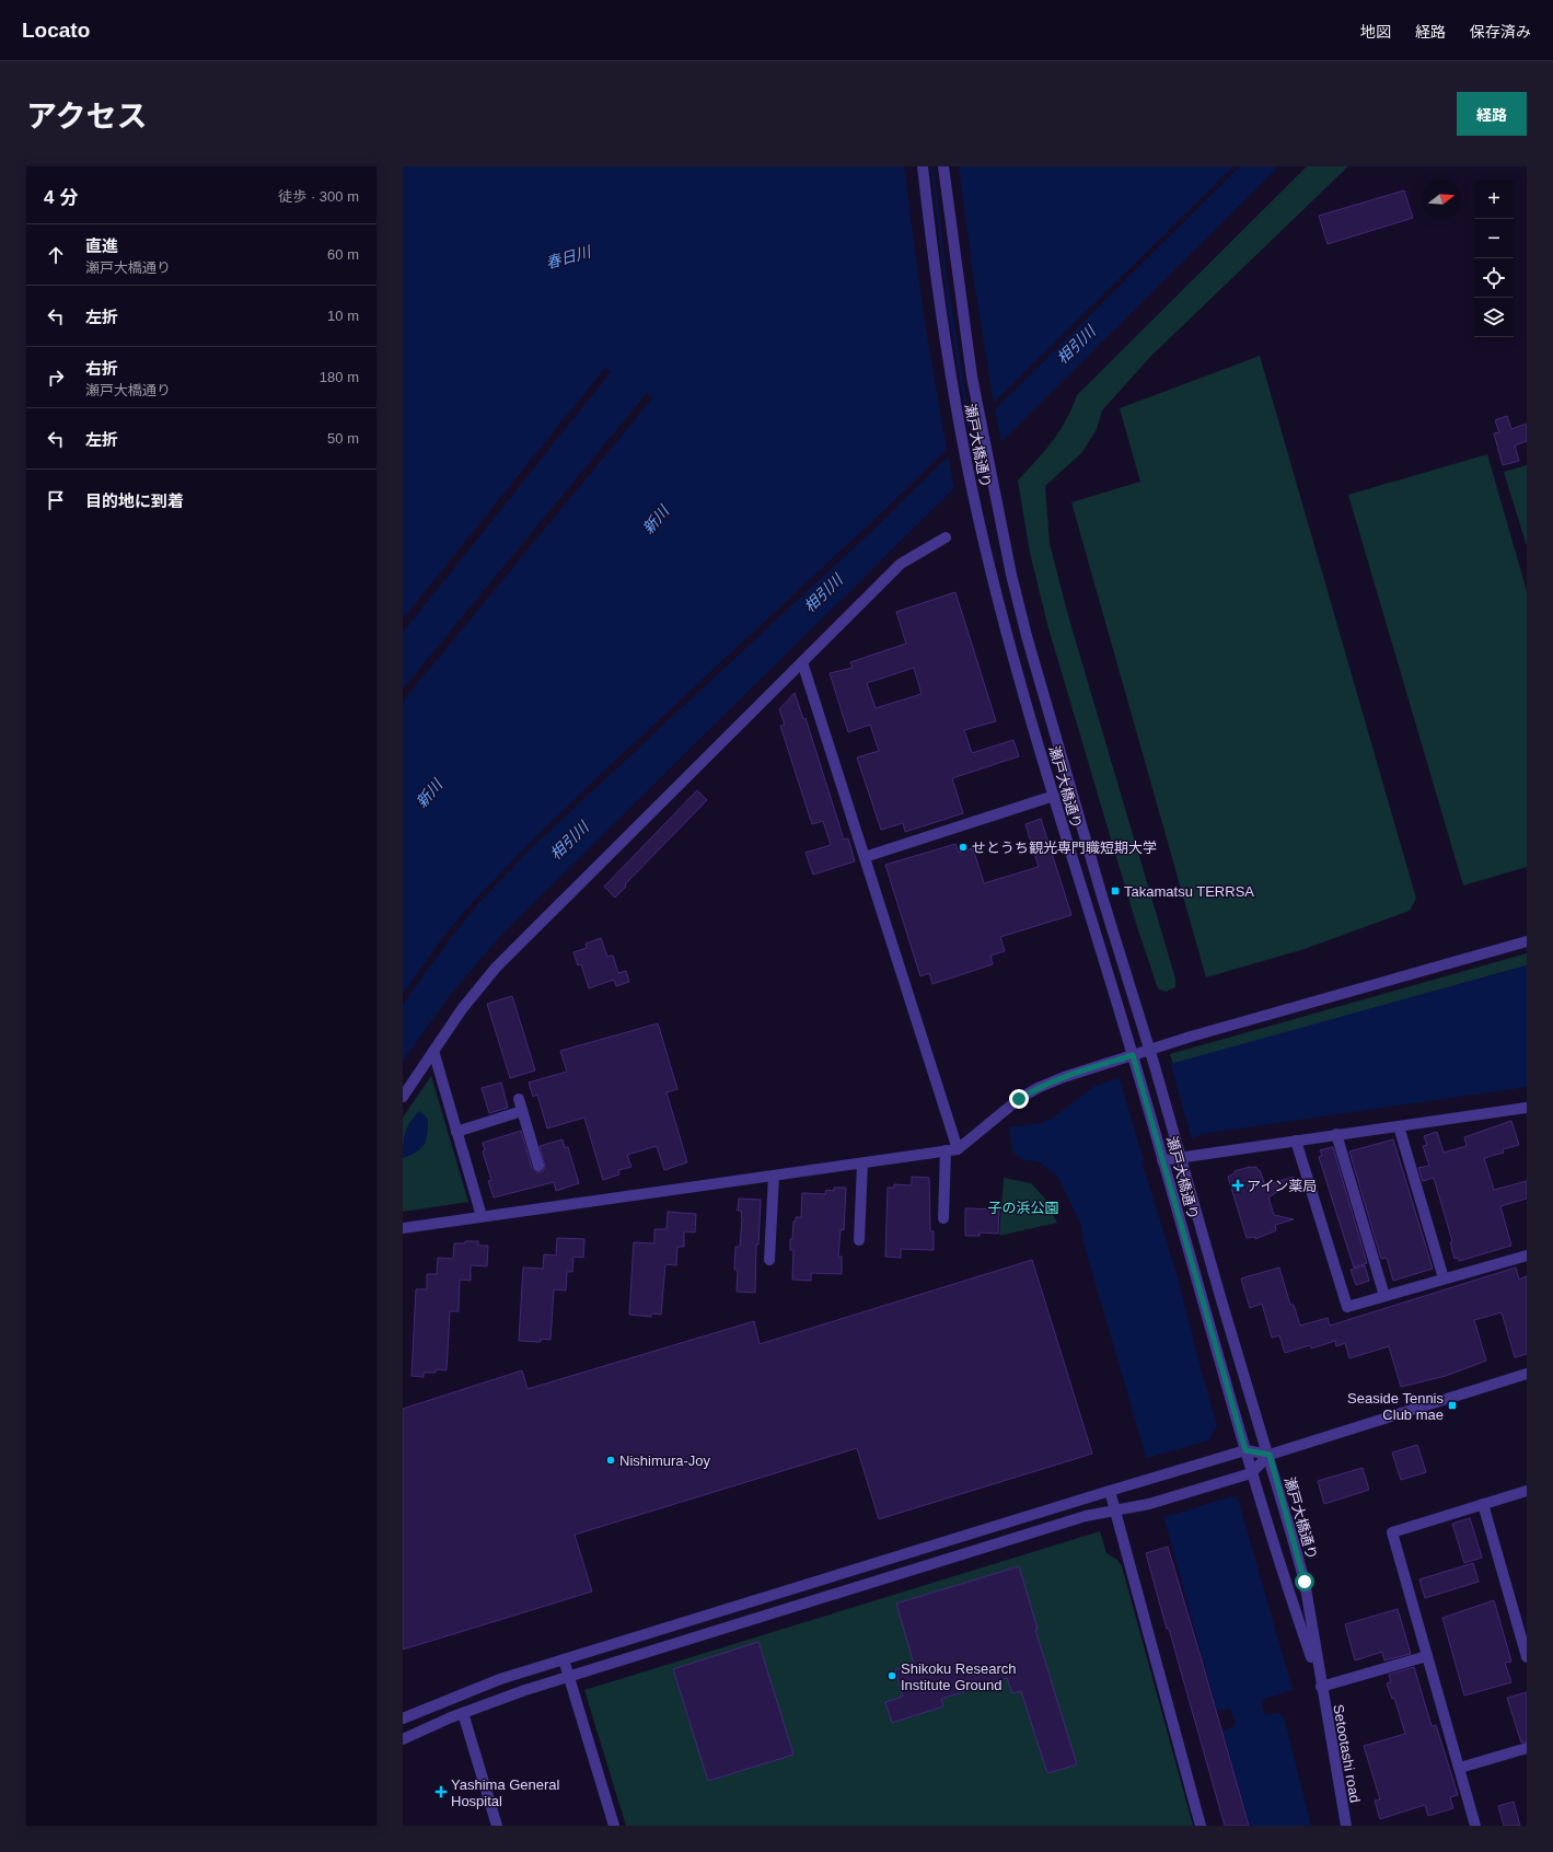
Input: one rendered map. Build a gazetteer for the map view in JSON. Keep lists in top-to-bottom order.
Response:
{
  "streets": {
    "street": ["瀬戸大橋通り", "Setootashi road"]
  },
  "crossings": [
    ["瀬戸大橋通り", "Setootashi road"]
  ],
  "water": ["春日川", "相引川", "新川"],
  "parks": ["子の浜公園"],
  "places": {
    "other": ["せとうち観光専門職短期大学", "Nishimura-Joy", "Shikoku Research Institute Ground"],
    "transit": ["Takamatsu TERRSA", "Seaside Tennis Club mae"],
    "health": ["アイン薬局", "Yashima General Hospital"]
  },
  "north": "right",
  "page": {
    "header": "Locato",
    "nav": ["地図", "経路", "保存済み"],
    "title": "アクセス",
    "buttons": "経路",
    "heading": ["4 分", "徒歩 · 300 m"],
    "map_buttons": ["+", "−"],
    "list": [
      ["直進", "瀬戸大橋通り", "60 m"],
      ["左折", "10 m"],
      ["右折", "瀬戸大橋通り", "180 m"],
      ["左折", "50 m"],
      "目的地に到着"
    ]
  }
}
